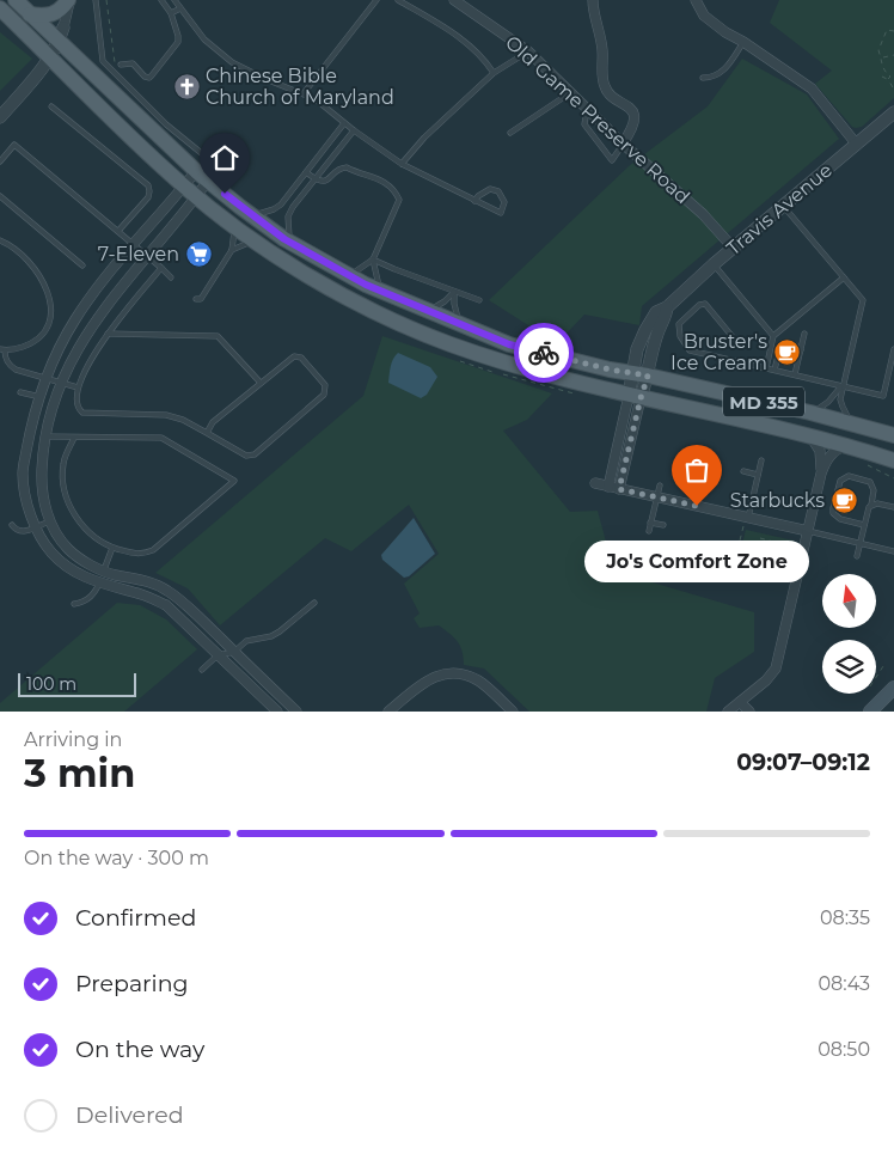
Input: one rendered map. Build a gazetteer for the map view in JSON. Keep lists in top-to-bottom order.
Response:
{
  "streets": {
    "main road": ["MD 355"],
    "street": ["Old Game Preserve Road", "Travis Avenue"]
  },
  "crossings": [
    ["Old Game Preserve Road", "Travis Avenue"],
    ["Travis Avenue", "MD 355"]
  ],
  "places": {
    "church": ["Chinese Bible Church of Maryland"],
    "supermarket": ["7-Eleven"],
    "cafe": ["Bruster's Ice Cream", "Starbucks"],
    "other": ["Jo's Comfort Zone"]
  },
  "scale_bar": "100 m",
  "north": "top",
  "page": {
    "bubble": "Jo's Comfort Zone",
    "scale": "100 m",
    "heading": ["3 min", "Arriving in", "09:07–09:12"],
    "bar": "On the way · 300 m",
    "list": [
      ["Confirmed", "08:35"],
      ["Preparing", "08:43"],
      ["On the way", "08:50"],
      "Delivered"
    ]
  }
}
